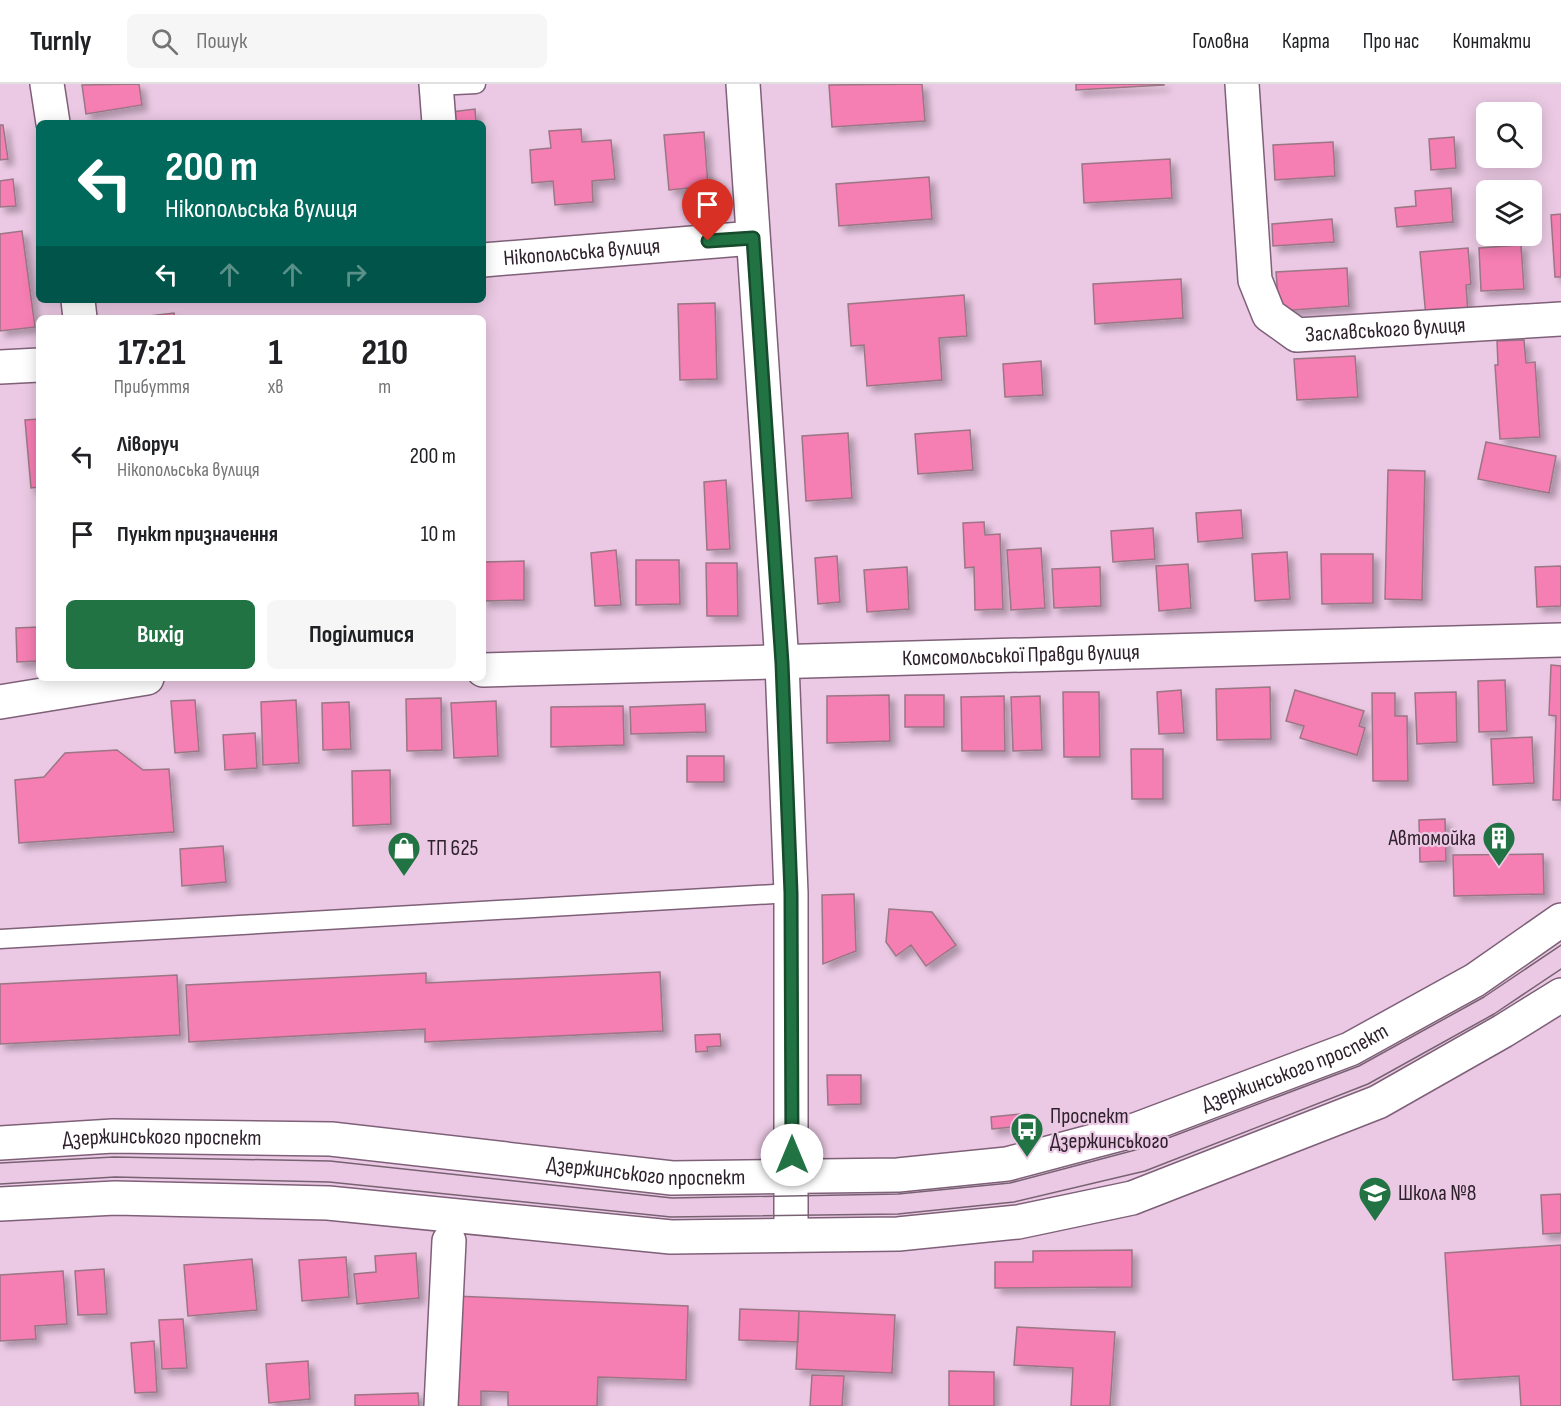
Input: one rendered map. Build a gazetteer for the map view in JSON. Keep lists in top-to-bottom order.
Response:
{
  "streets": {
    "street": [
      "Нікопольська вулиця",
      "Заславського вулиця",
      "Комсомольської Правди вулиця",
      "Дзержинського проспект"
    ]
  },
  "places": {
    "building": ["Автомойка"],
    "shop": ["ТП 625"],
    "bus stop": ["Проспект Дзержинського"],
    "school or university": ["Школа №8"]
  },
  "page": {
    "header": "Turnly",
    "search": "Пошук",
    "nav": [
      "Головна",
      "Карта",
      "Про нас",
      "Контакти"
    ],
    "turn": ["200 m", "Нікопольська вулиця"],
    "eta": [
      "17:21",
      "Прибуття",
      "1",
      "хв",
      "210",
      "m"
    ],
    "list": [
      {
        "name": "Ліворуч",
        "note": "Нікопольська вулиця",
        "value": "200 m"
      },
      {
        "name": "Пункт призначення",
        "value": "10 m"
      }
    ],
    "buttons": ["Вихід", "Поділитися"]
  }
}
